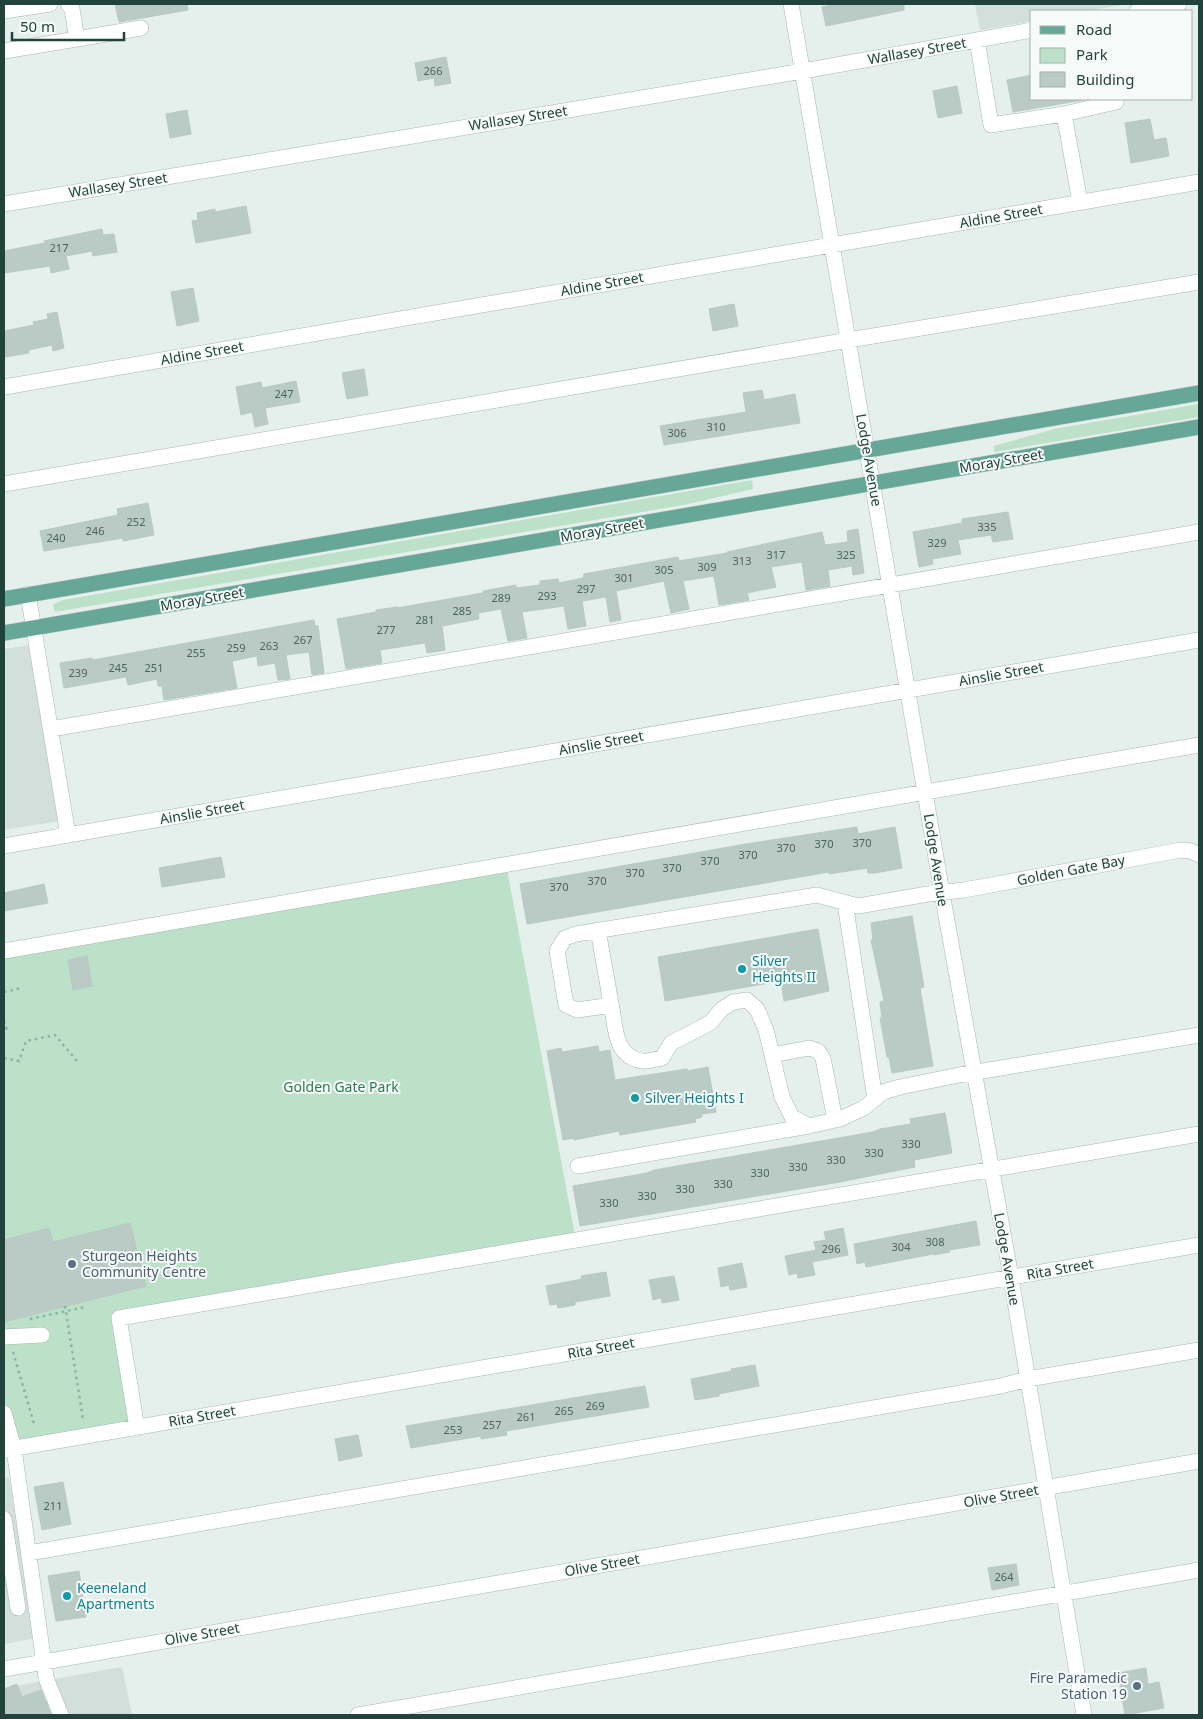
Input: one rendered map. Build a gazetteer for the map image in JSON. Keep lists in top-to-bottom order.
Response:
{
  "streets": {
    "main road": ["Moray Street"],
    "street": [
      "Wallasey Street",
      "Aldine Street",
      "Lodge Avenue",
      "Ainslie Street",
      "Golden Gate Bay",
      "Rita Street",
      "Olive Street"
    ]
  },
  "crossings": [
    ["Wallasey Street", "Lodge Avenue"],
    ["Aldine Street", "Lodge Avenue"],
    ["Lodge Avenue", "Moray Street"],
    ["Lodge Avenue", "Ainslie Street"],
    ["Lodge Avenue", "Golden Gate Bay"],
    ["Lodge Avenue", "Rita Street"],
    ["Lodge Avenue", "Olive Street"]
  ],
  "parks": ["Golden Gate Park"],
  "places": [
    "Silver Heights II",
    "Silver Heights I",
    "Sturgeon Heights Community Centre",
    "Keeneland Apartments",
    "Fire Paramedic Station 19"
  ],
  "house_numbers": [
    "266",
    "217",
    "247",
    "310",
    "306",
    "252",
    "335",
    "246",
    "240",
    "329",
    "317",
    "325",
    "313",
    "309",
    "305",
    "301",
    "297",
    "293",
    "289",
    "285",
    "281",
    "277",
    "267",
    "263",
    "259",
    "255",
    "245",
    "251",
    "239",
    "370",
    "370",
    "370",
    "370",
    "370",
    "370",
    "370",
    "370",
    "370",
    "330",
    "330",
    "330",
    "330",
    "330",
    "330",
    "330",
    "330",
    "330",
    "308",
    "304",
    "296",
    "269",
    "265",
    "261",
    "257",
    "253",
    "211",
    "264"
  ],
  "legend": ["Road", "Park", "Building"],
  "scale_bar": "50 m"
}
